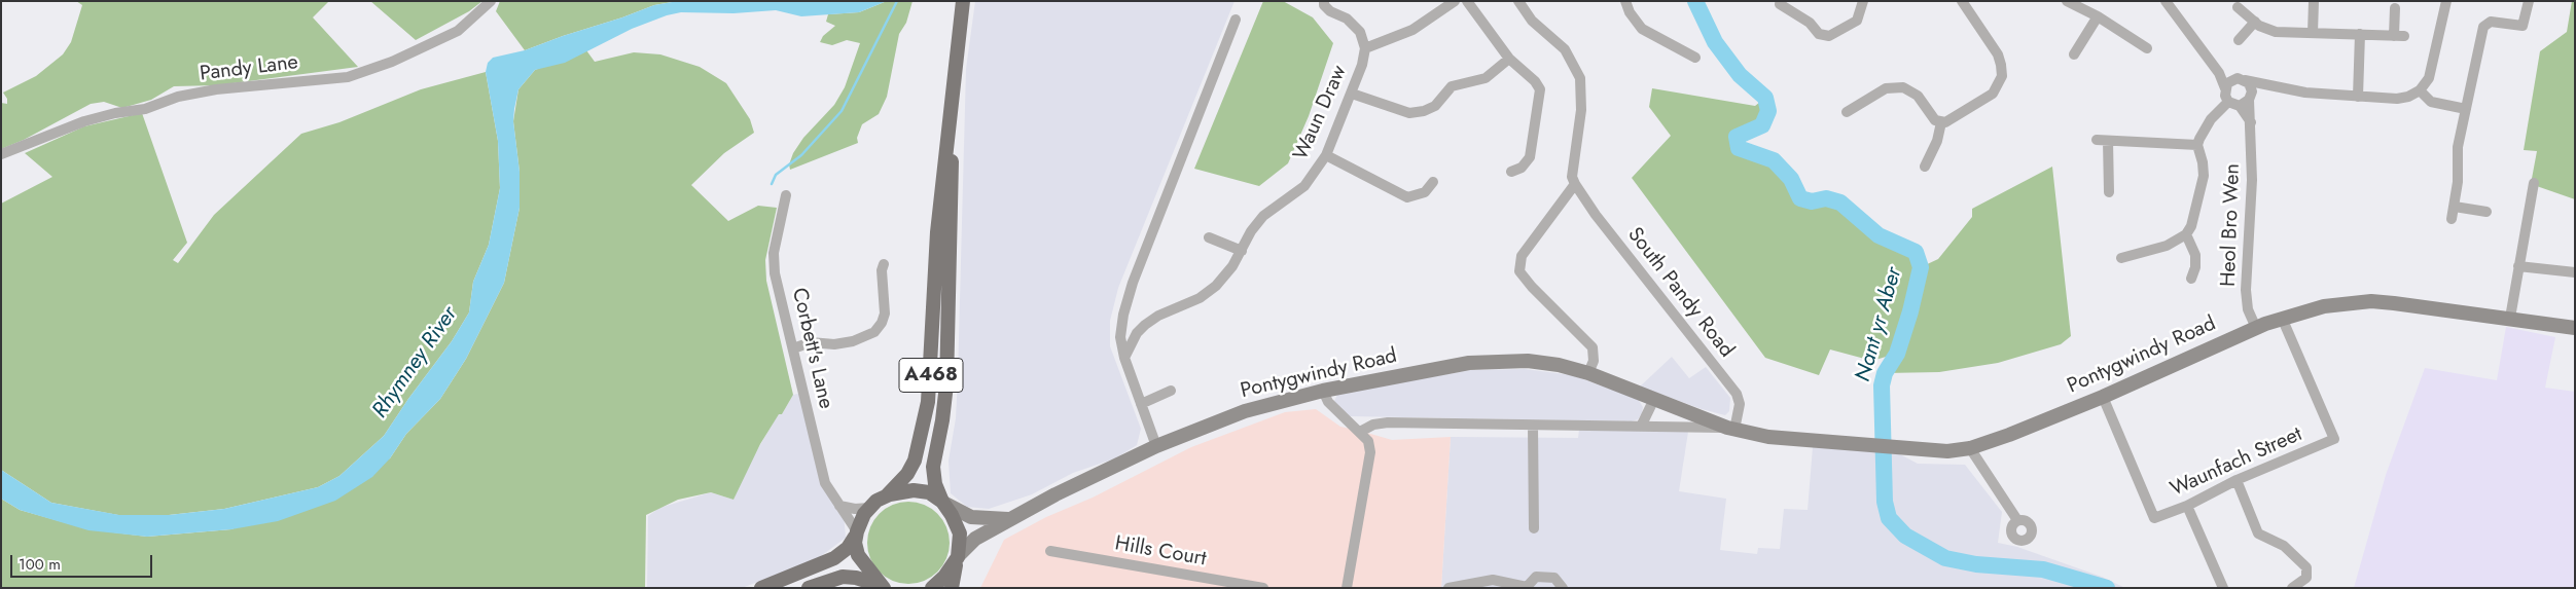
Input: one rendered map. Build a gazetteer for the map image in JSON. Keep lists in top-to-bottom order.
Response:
{
  "streets": {
    "main road": ["Pontygwindy Road", "A468"],
    "street": [
      "Pandy Lane",
      "Waun Draw",
      "Heol Bro Wen",
      "South Pandy Road",
      "Corbett's Lane",
      "Waunfach Street",
      "Hills Court"
    ]
  },
  "crossings": [
    ["Heol Bro Wen", "Pontygwindy Road"],
    ["South Pandy Road", "Pontygwindy Road"],
    ["Pontygwindy Road", "A468"],
    ["Pontygwindy Road", "Waunfach Street"]
  ],
  "water": ["Nant yr Aber", "Rhymney River"],
  "scale_bar": "100 m"
}
